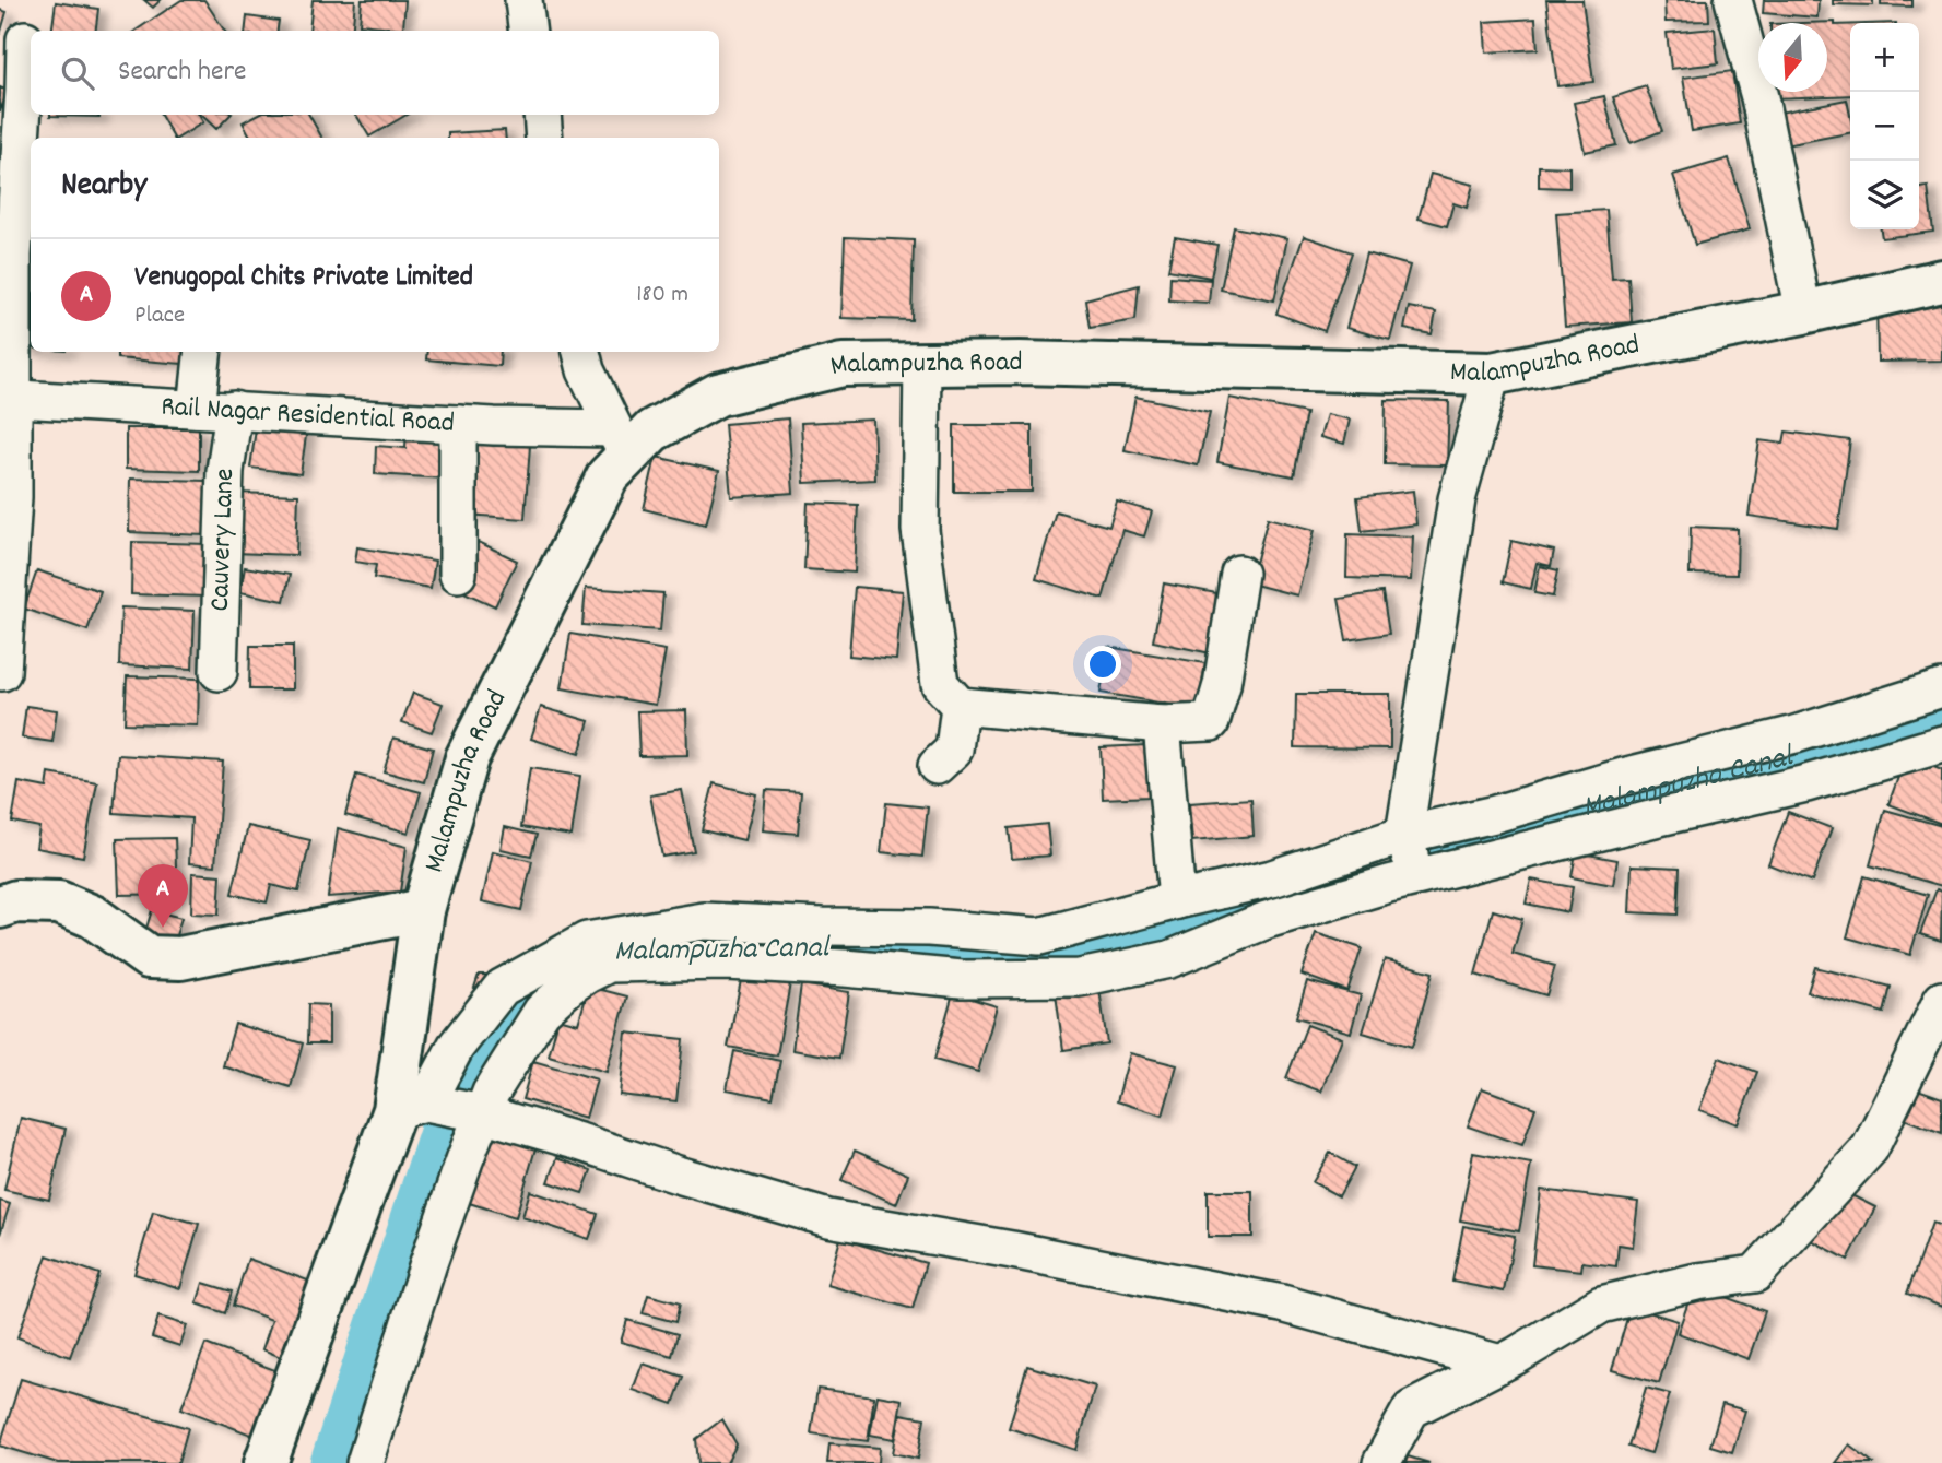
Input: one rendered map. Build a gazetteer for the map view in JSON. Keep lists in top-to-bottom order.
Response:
{
  "streets": {
    "main road": ["Malampuzha Road"],
    "street": ["Rail Nagar Residential Road", "Cauvery Lane"]
  },
  "crossings": [
    ["Malampuzha Road", "Rail Nagar Residential Road"],
    ["Rail Nagar Residential Road", "Cauvery Lane"]
  ],
  "water": ["Malampuzha Canal"],
  "north": "bottom",
  "page": {
    "map_buttons": ["+", "−"],
    "search": "Search here",
    "heading": "Nearby",
    "list": [
      {
        "mark": "A",
        "name": "Venugopal Chits Private Limited",
        "note": "Place",
        "value": "180 m"
      }
    ],
    "pins": "A"
  }
}
